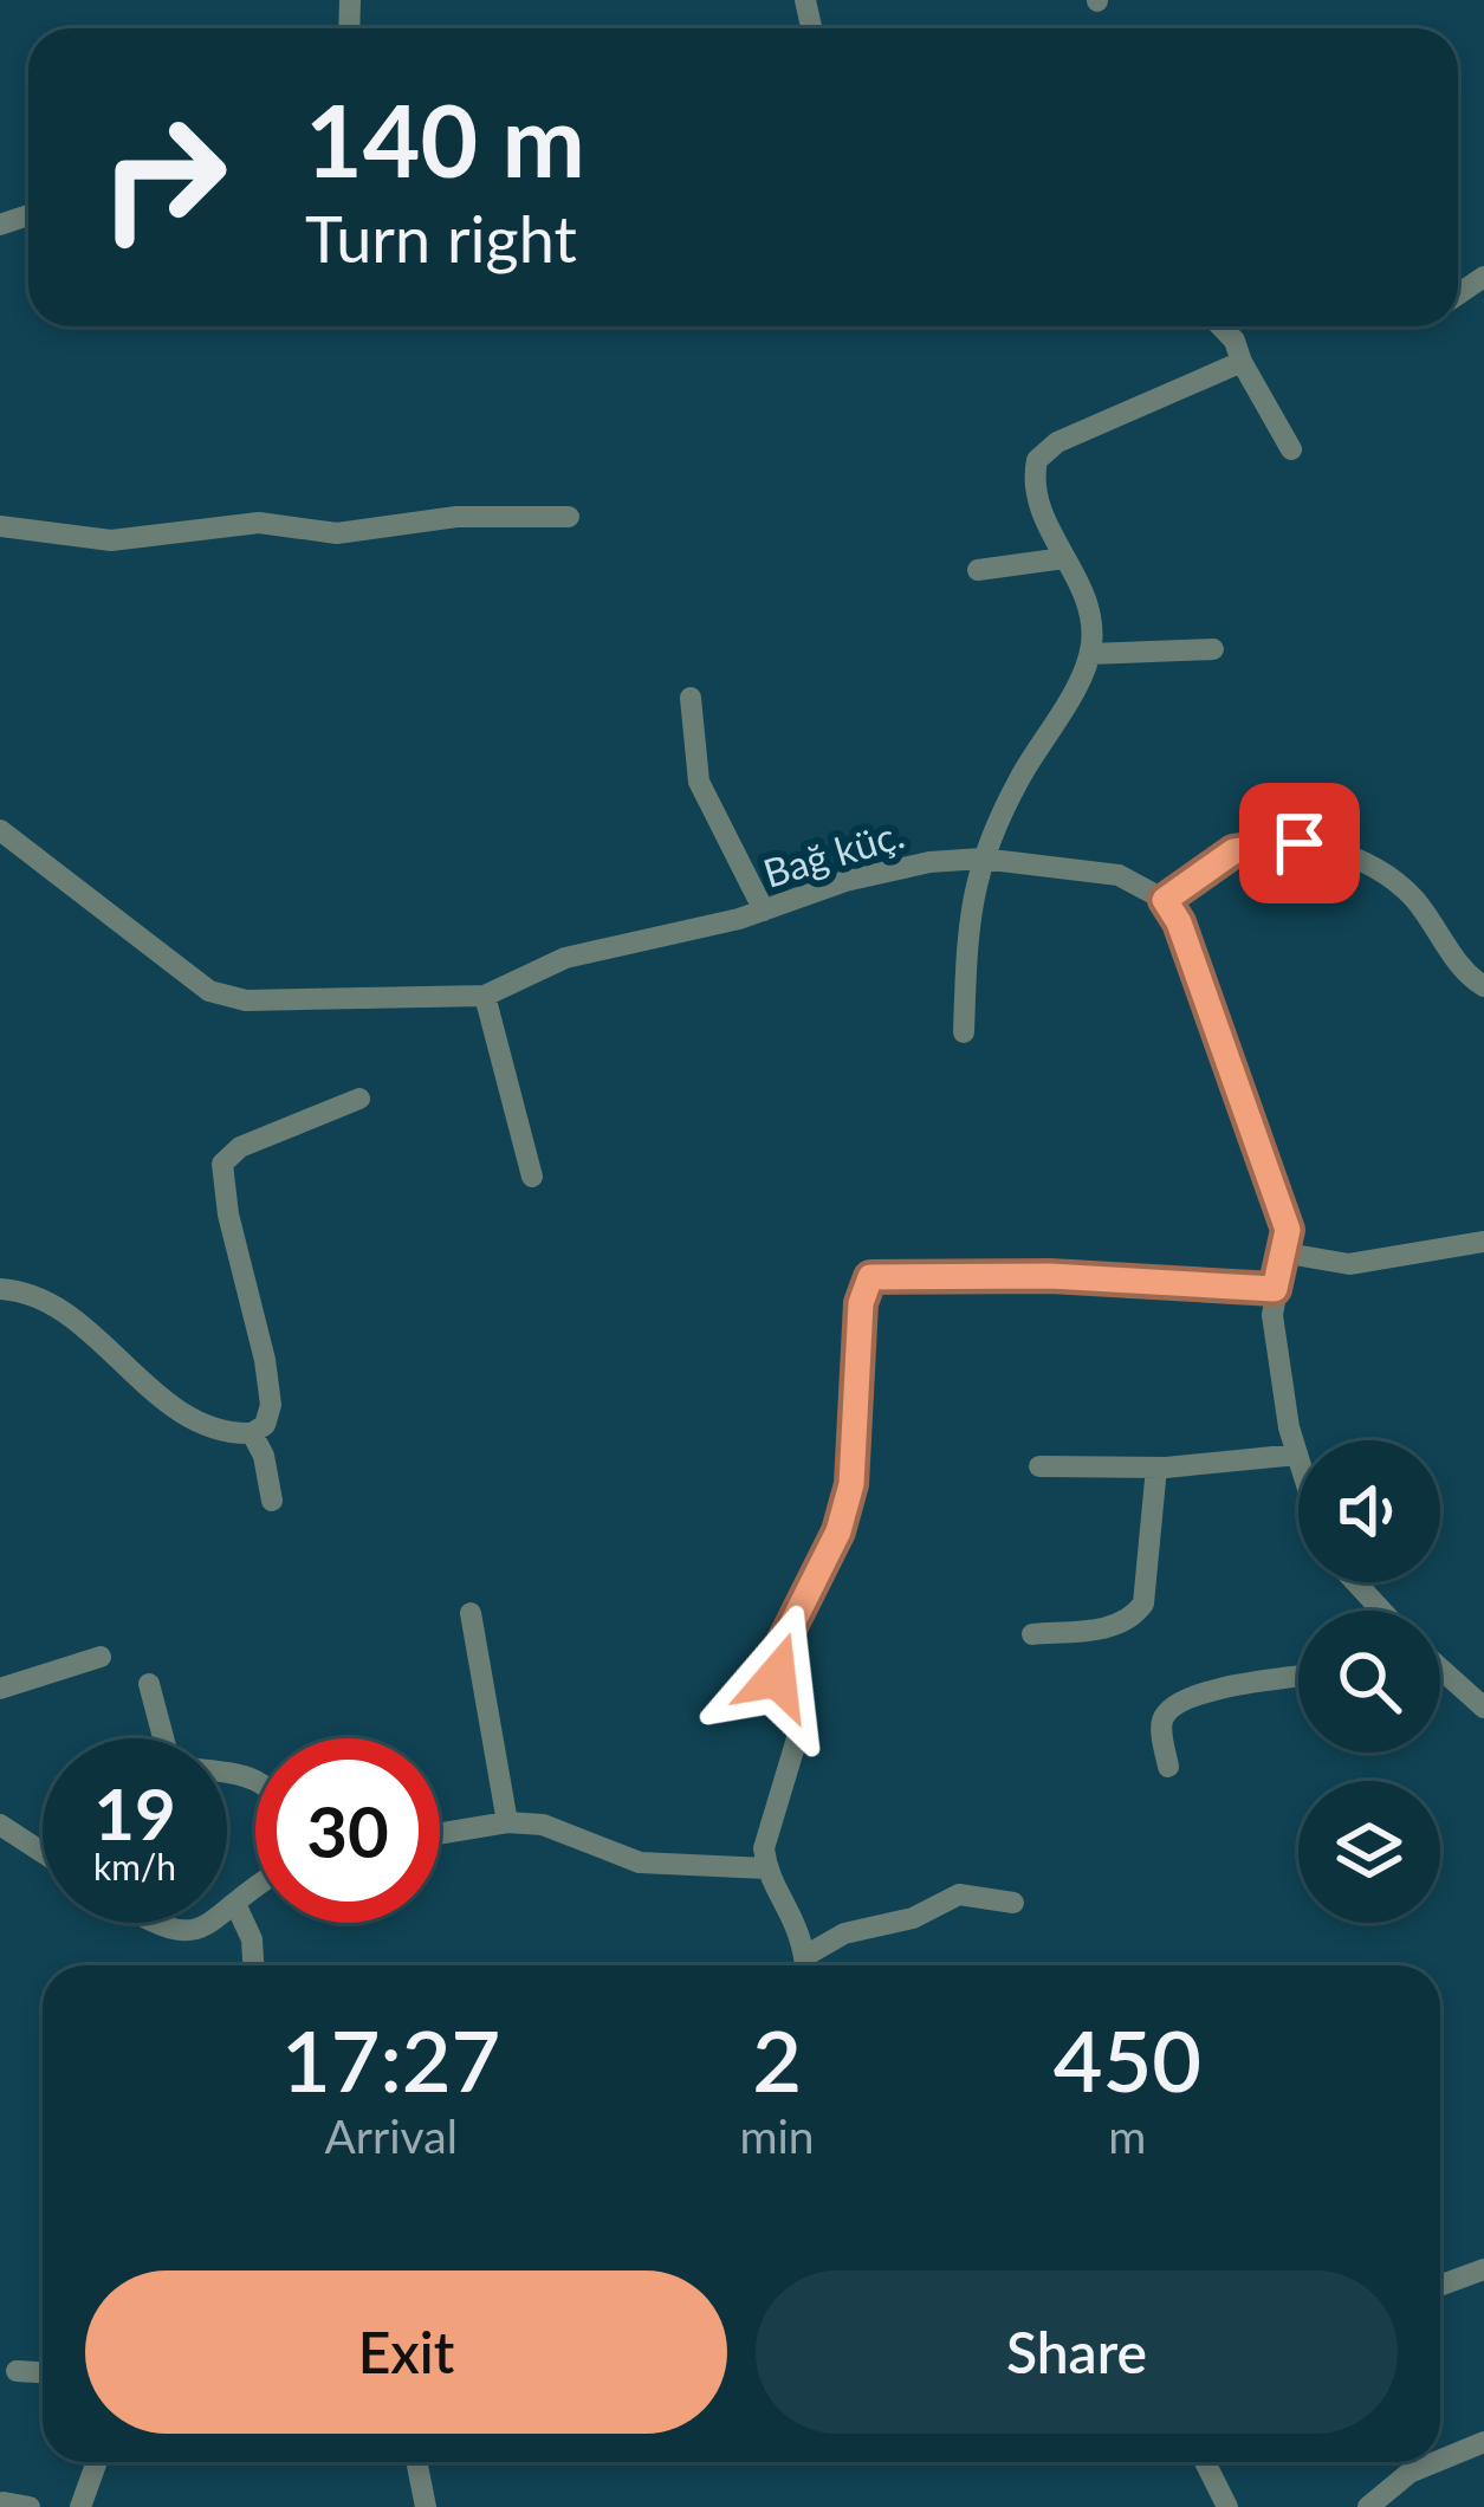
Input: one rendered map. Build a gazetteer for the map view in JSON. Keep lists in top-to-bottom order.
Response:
{
  "streets": {
    "street": ["Bağ küç."]
  },
  "page": {
    "turn": ["140 m", "Turn right"],
    "speed": "19 km/h",
    "limit": "30",
    "eta": [
      "17:27",
      "Arrival",
      "2",
      "min",
      "450",
      "m"
    ],
    "buttons": ["Exit", "Share"]
  }
}
